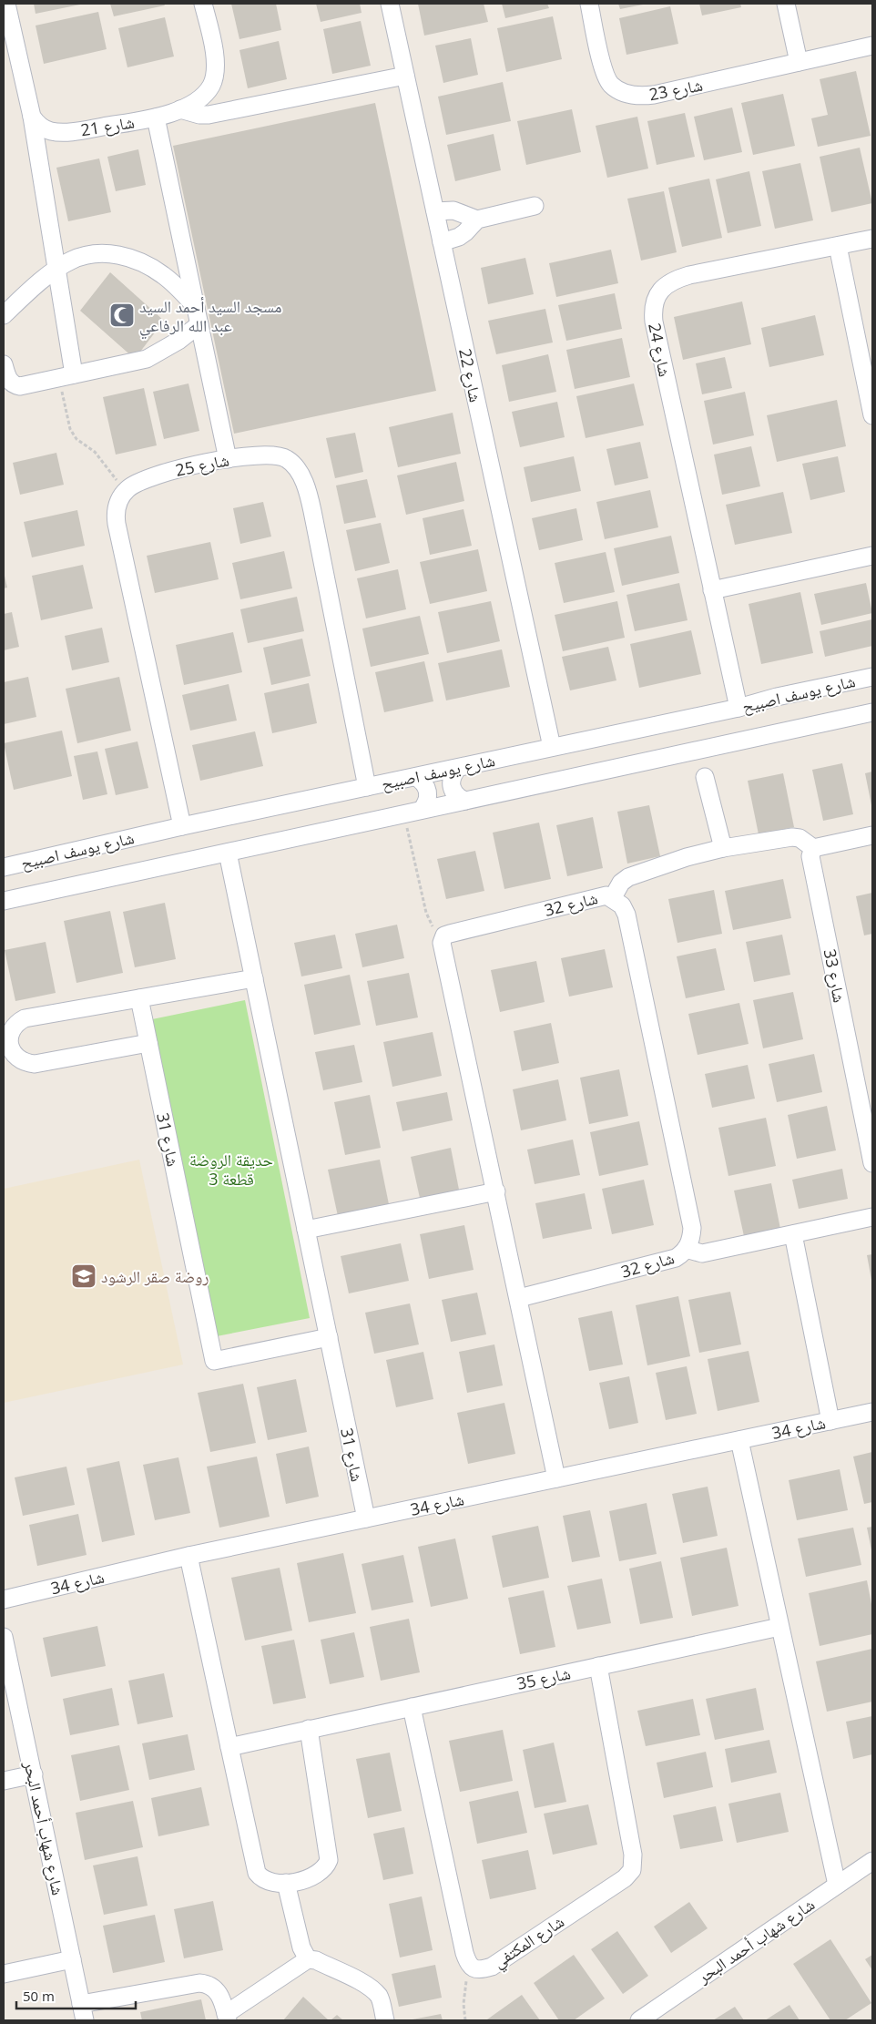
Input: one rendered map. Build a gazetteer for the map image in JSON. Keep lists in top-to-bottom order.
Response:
{
  "streets": {
    "street": [
      "شارع 23",
      "شارع 21",
      "شارع 24",
      "شارع 22",
      "شارع 25",
      "شارع يوسف اصبيح",
      "شارع 32",
      "شارع 33",
      "شارع 31",
      "شارع 34",
      "شارع 35",
      "شارع شهاب أحمد البحر",
      "شارع المكتفي"
    ]
  },
  "crossings": [
    ["شارع 24", "شارع يوسف اصبيح"],
    ["شارع 22", "شارع يوسف اصبيح"],
    ["شارع 25", "شارع يوسف اصبيح"],
    ["شارع يوسف اصبيح", "شارع 31"],
    ["شارع 31", "شارع 34"],
    ["شارع 35", "شارع المكتفي"]
  ],
  "parks": ["حديقة الروضة قطعة 3"],
  "places": {
    "mosque": ["مسجد السيد أحمد السيد عبد الله الرفاعي"],
    "school or university": ["روضة صقر الرشود"]
  },
  "scale_bar": "50 m"
}
